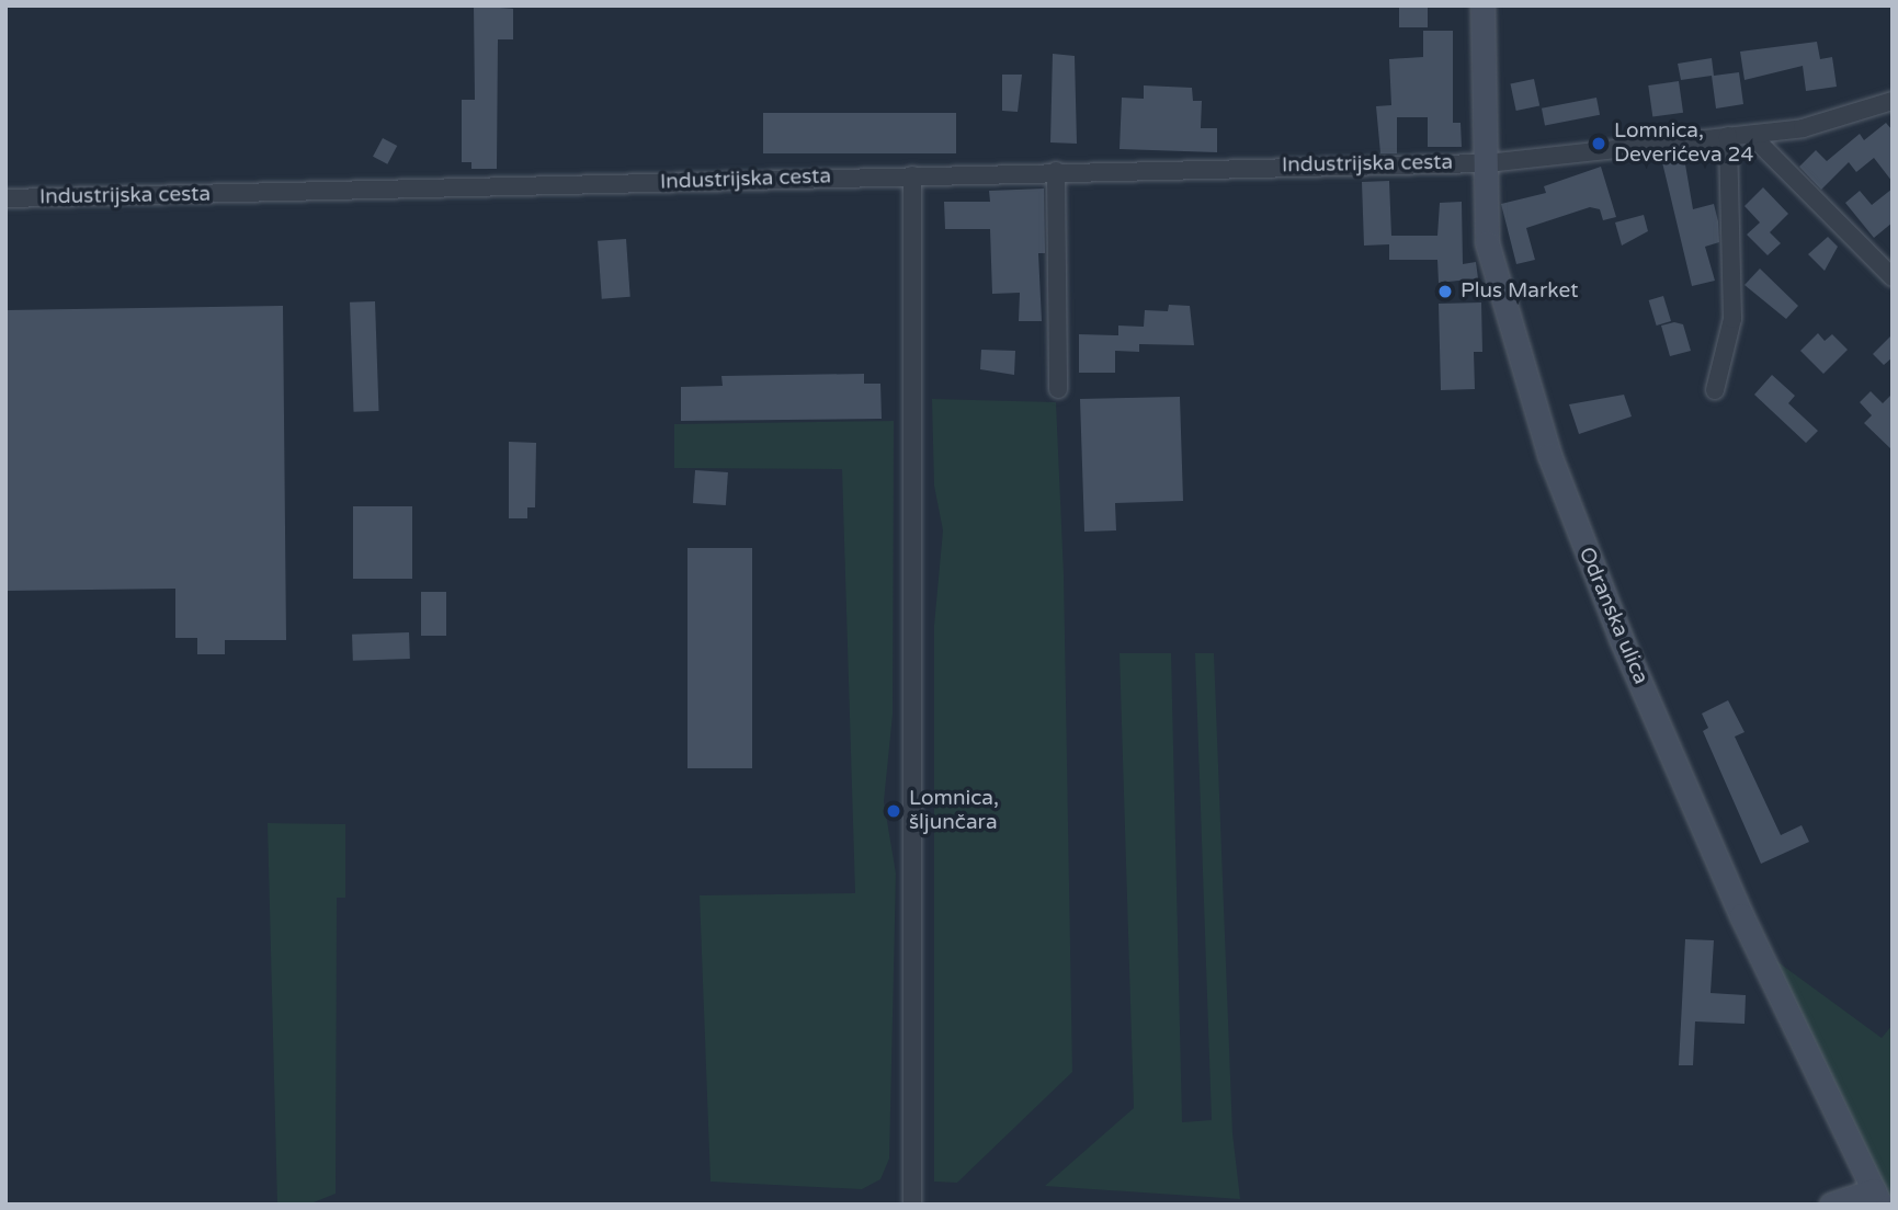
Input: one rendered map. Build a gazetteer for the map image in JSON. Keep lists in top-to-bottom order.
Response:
{
  "streets": {
    "main road": ["Odranska ulica"],
    "street": ["Industrijska cesta"]
  },
  "crossings": [
    ["Industrijska cesta", "Odranska ulica"]
  ],
  "places": ["Lomnica, Deverićeva 24", "Plus Market", "Lomnica, šljunčara"]
}
